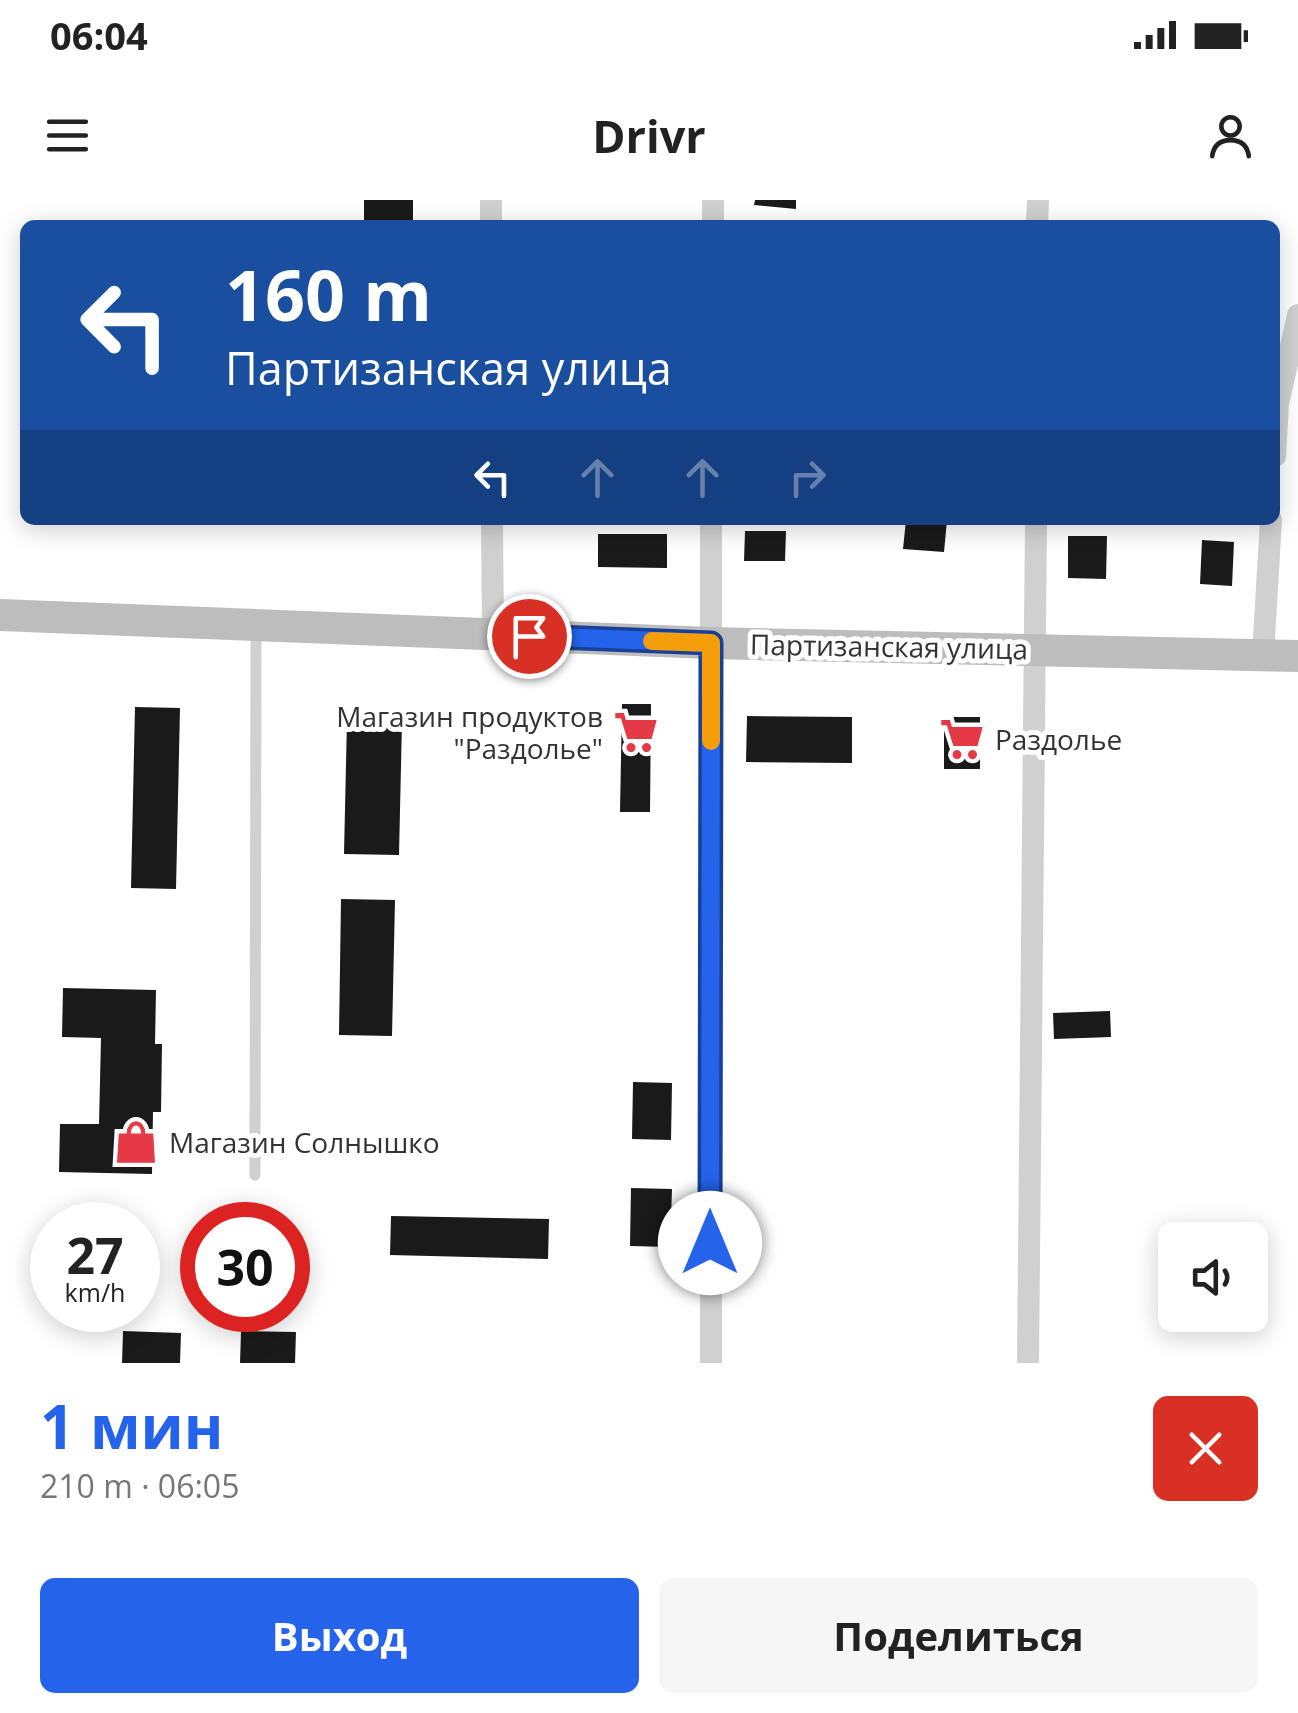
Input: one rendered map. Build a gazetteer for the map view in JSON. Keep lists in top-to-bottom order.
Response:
{
  "streets": {
    "street": ["Партизанская улица"]
  },
  "places": {
    "supermarket": ["Магазин продуктов \"Раздолье\"", "Раздолье"],
    "shop": ["Магазин Солнышко"]
  },
  "page": {
    "status": "06:04",
    "header": "Drivr",
    "turn": ["160 m", "Партизанская улица"],
    "speed": "27 km/h",
    "limit": "30",
    "heading": ["1 мин", "210 m · 06:05"],
    "buttons": ["Выход", "Поделиться"]
  }
}
